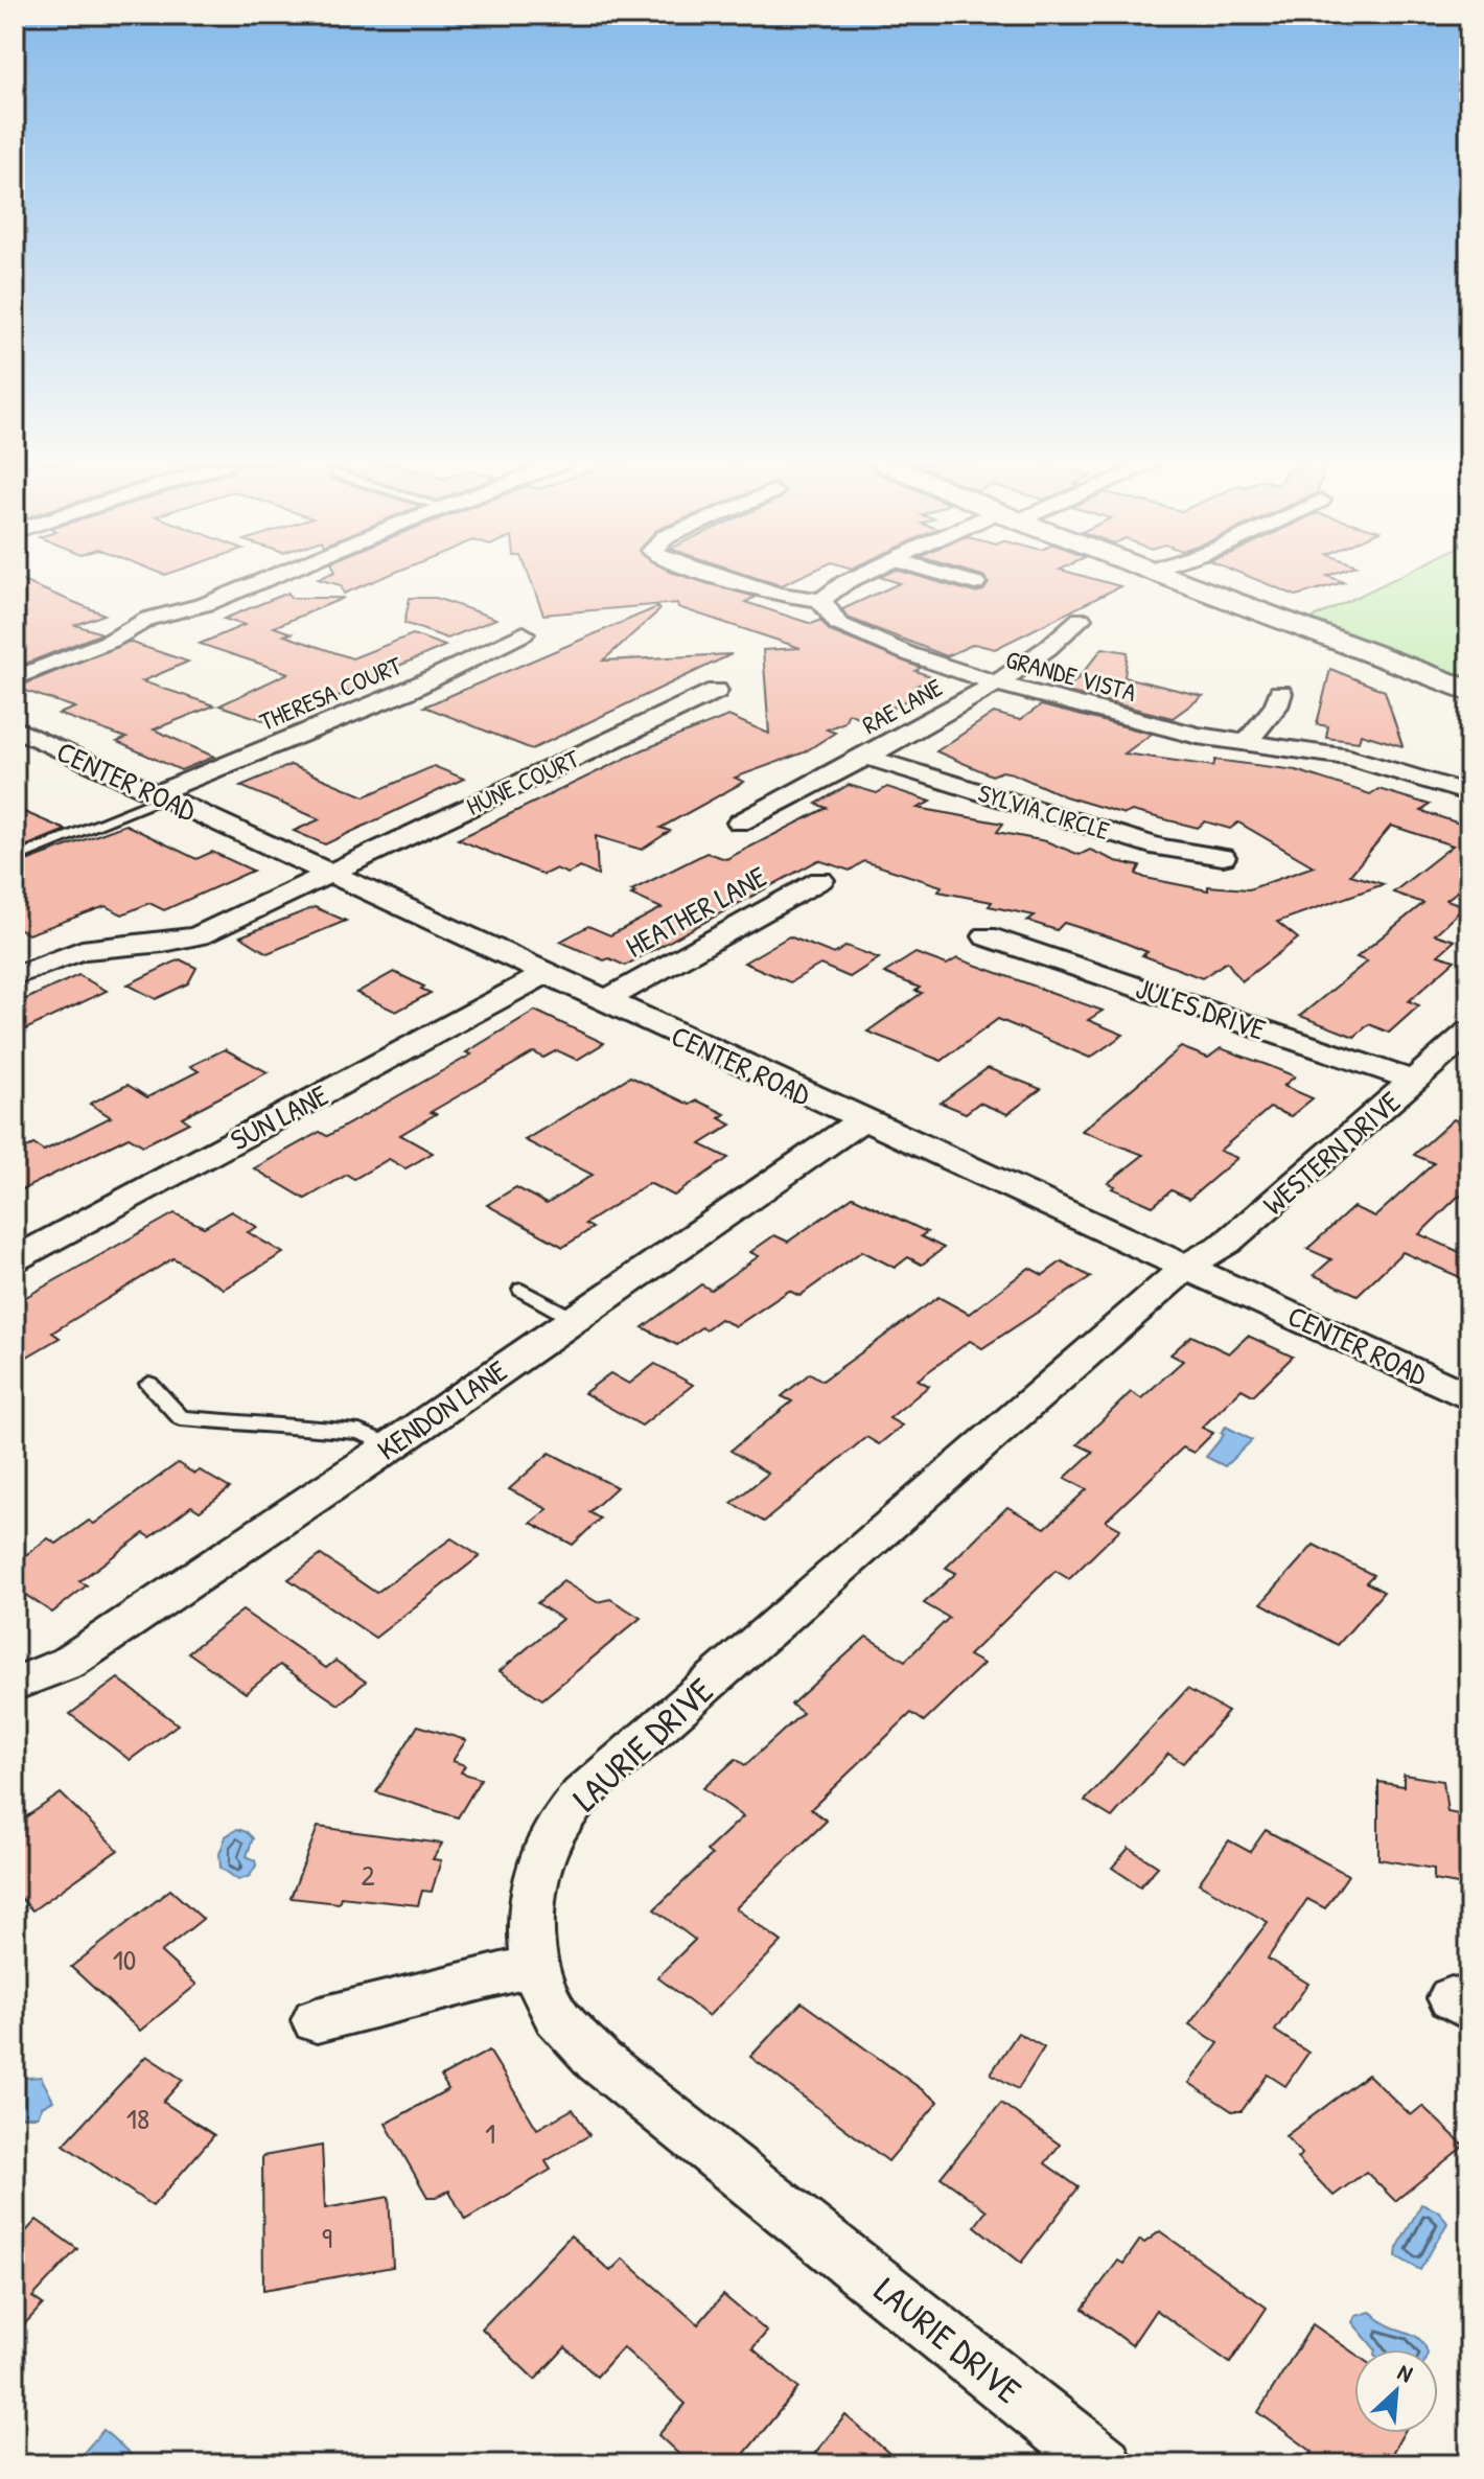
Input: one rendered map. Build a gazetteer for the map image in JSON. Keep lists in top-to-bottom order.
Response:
{
  "streets": {
    "street": [
      "GRANDE VISTA",
      "THERESA COURT",
      "RAE LANE",
      "CENTER ROAD",
      "HUNE COURT",
      "SYLVIA CIRCLE",
      "HEATHER LANE",
      "JULES DRIVE",
      "SUN LANE",
      "WESTERN DRIVE",
      "KENDON LANE",
      "LAURIE DRIVE"
    ]
  },
  "crossings": [
    ["GRANDE VISTA", "RAE LANE"],
    ["THERESA COURT", "CENTER ROAD"],
    ["RAE LANE", "SYLVIA CIRCLE"],
    ["CENTER ROAD", "HUNE COURT"],
    ["CENTER ROAD", "HEATHER LANE"],
    ["CENTER ROAD", "SUN LANE"],
    ["CENTER ROAD", "WESTERN DRIVE"],
    ["CENTER ROAD", "KENDON LANE"],
    ["CENTER ROAD", "LAURIE DRIVE"],
    ["JULES DRIVE", "WESTERN DRIVE"],
    ["WESTERN DRIVE", "LAURIE DRIVE"]
  ],
  "house_numbers": [
    "2",
    "10",
    "18",
    "1",
    "9"
  ],
  "north": "top right"
}
